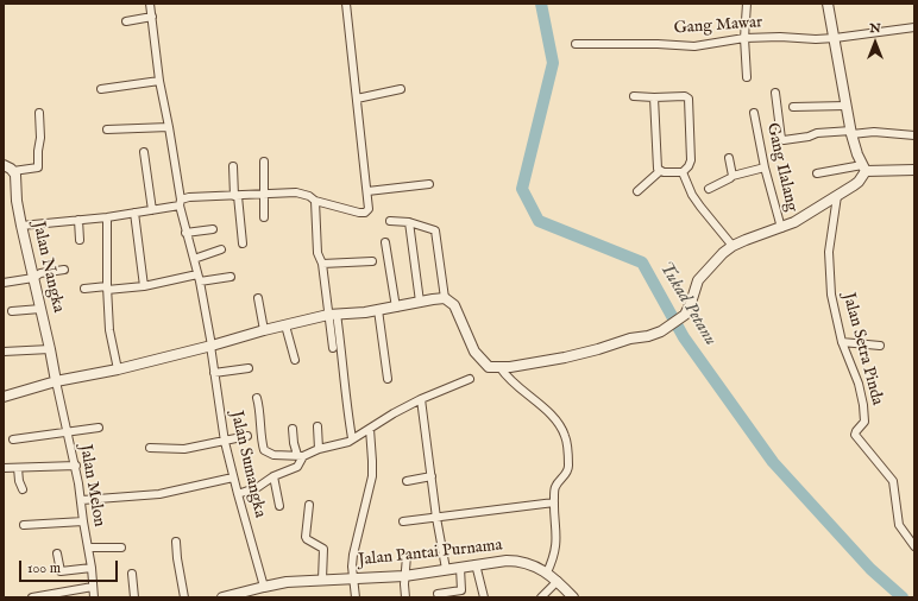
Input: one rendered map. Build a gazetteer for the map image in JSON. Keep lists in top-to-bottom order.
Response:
{
  "streets": {
    "street": [
      "Gang Mawar",
      "Gang Ilalang",
      "Jalan Nangka",
      "Jalan Setra Pinda",
      "Jalan Sumangka",
      "Jalan Melon",
      "Jalan Pantai Purnama"
    ]
  },
  "crossings": [
    ["Jalan Nangka", "Jalan Melon"],
    ["Jalan Sumangka", "Jalan Pantai Purnama"]
  ],
  "water": ["Tukad Petanu"],
  "scale_bar": "100 m",
  "north": "top"
}
